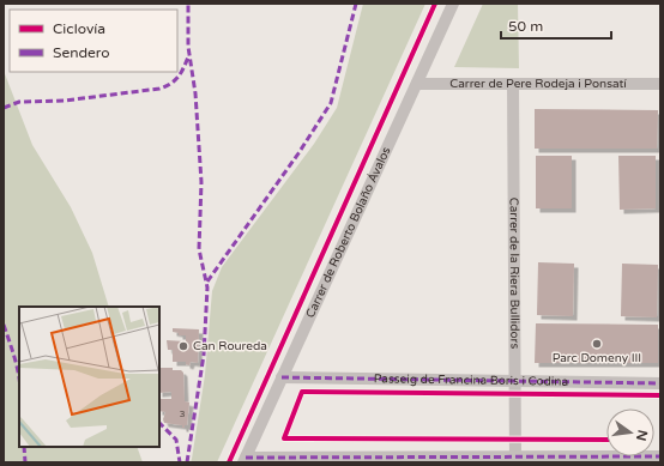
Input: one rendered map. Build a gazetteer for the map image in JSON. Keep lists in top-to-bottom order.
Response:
{
  "streets": {
    "street": [
      "Carrer de Pere Rodeja i Ponsatí",
      "Carrer de Roberto Bolaño Ávalos",
      "Carrer de la Riera Bullidors",
      "Passeig de Francina Boris i Codina"
    ]
  },
  "crossings": [
    ["Carrer de Pere Rodeja i Ponsatí", "Carrer de Roberto Bolaño Ávalos"],
    ["Carrer de Pere Rodeja i Ponsatí", "Carrer de la Riera Bullidors"],
    ["Carrer de Roberto Bolaño Ávalos", "Passeig de Francina Boris i Codina"],
    ["Carrer de la Riera Bullidors", "Passeig de Francina Boris i Codina"]
  ],
  "places": ["Parc Domeny III", "Can Roureda"],
  "house_numbers": ["3"],
  "legend": ["Ciclovía", "Sendero"],
  "scale_bar": "50 m",
  "north": "right"
}
